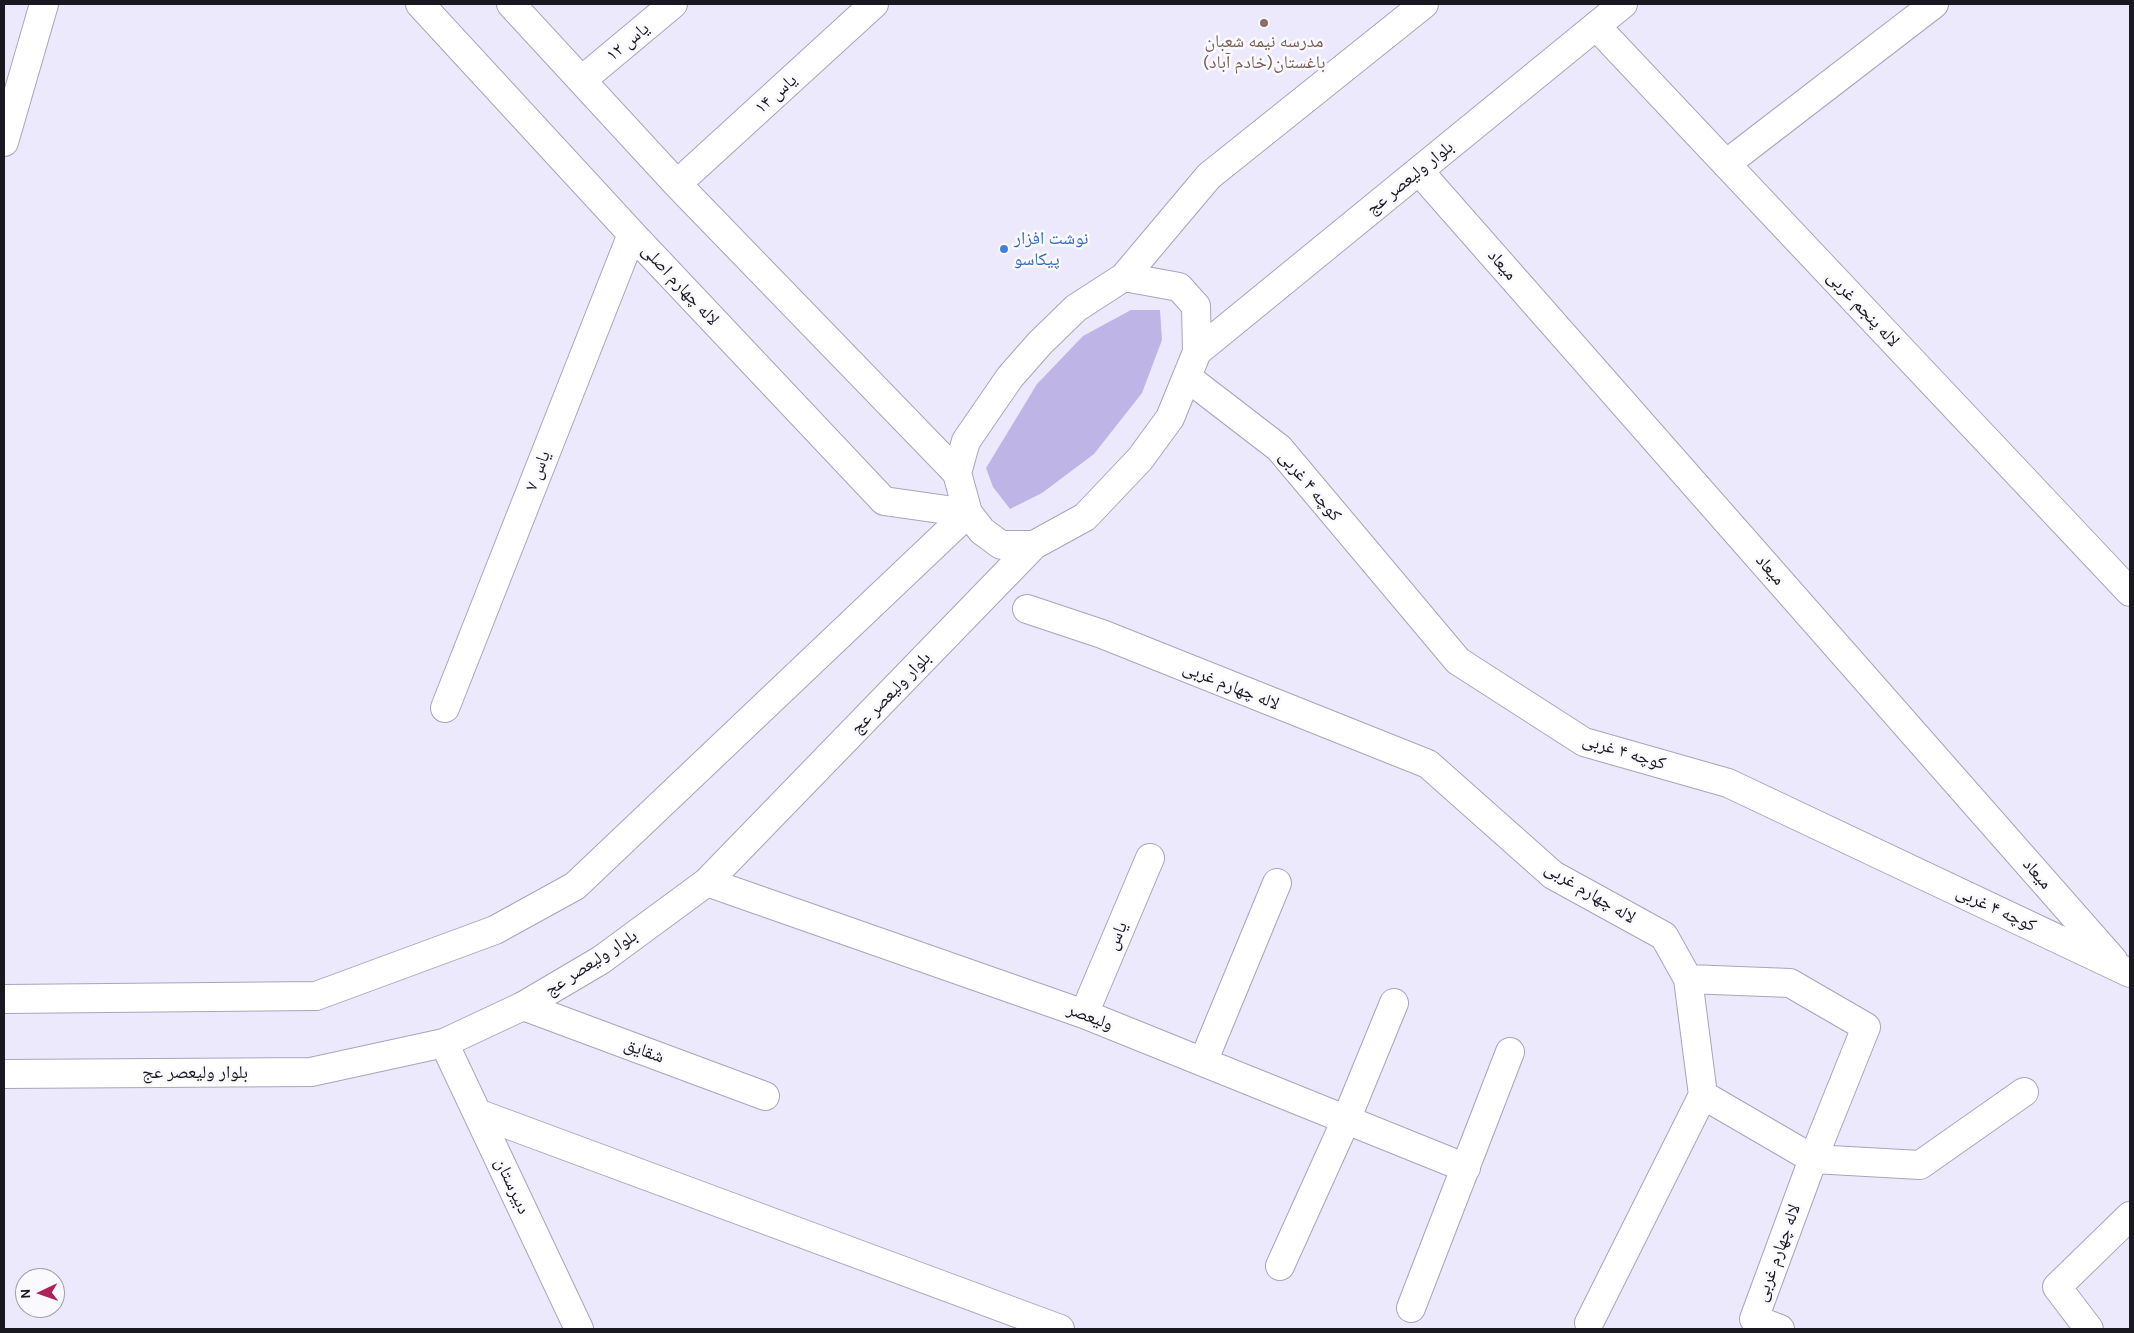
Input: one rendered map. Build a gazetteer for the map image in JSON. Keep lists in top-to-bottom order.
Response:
{
  "streets": {
    "street": [
      "یاس ۱۲",
      "یاس ۱۴",
      "بلوار ولیعصر عج",
      "میعاد",
      "لاله چهارم اصلی",
      "لاله پنجم غربی",
      "یاس ۷",
      "کوچه ۴ غربی",
      "لاله چهارم غربی",
      "یاس",
      "ولیعصر",
      "شقایق",
      "دبیرستان"
    ]
  },
  "crossings": [
    ["بلوار ولیعصر عج", "میعاد"],
    ["بلوار ولیعصر عج", "لاله پنجم غربی"],
    ["بلوار ولیعصر عج", "ولیعصر"],
    ["بلوار ولیعصر عج", "شقایق"],
    ["بلوار ولیعصر عج", "دبیرستان"],
    ["میعاد", "کوچه ۴ غربی"],
    ["لاله چهارم اصلی", "یاس ۷"],
    ["یاس", "ولیعصر"]
  ],
  "places": ["مدرسه نیمه شعبان باغستان(خادم آباد)", "نوشت افزار پیکاسو"],
  "north": "left"
}
